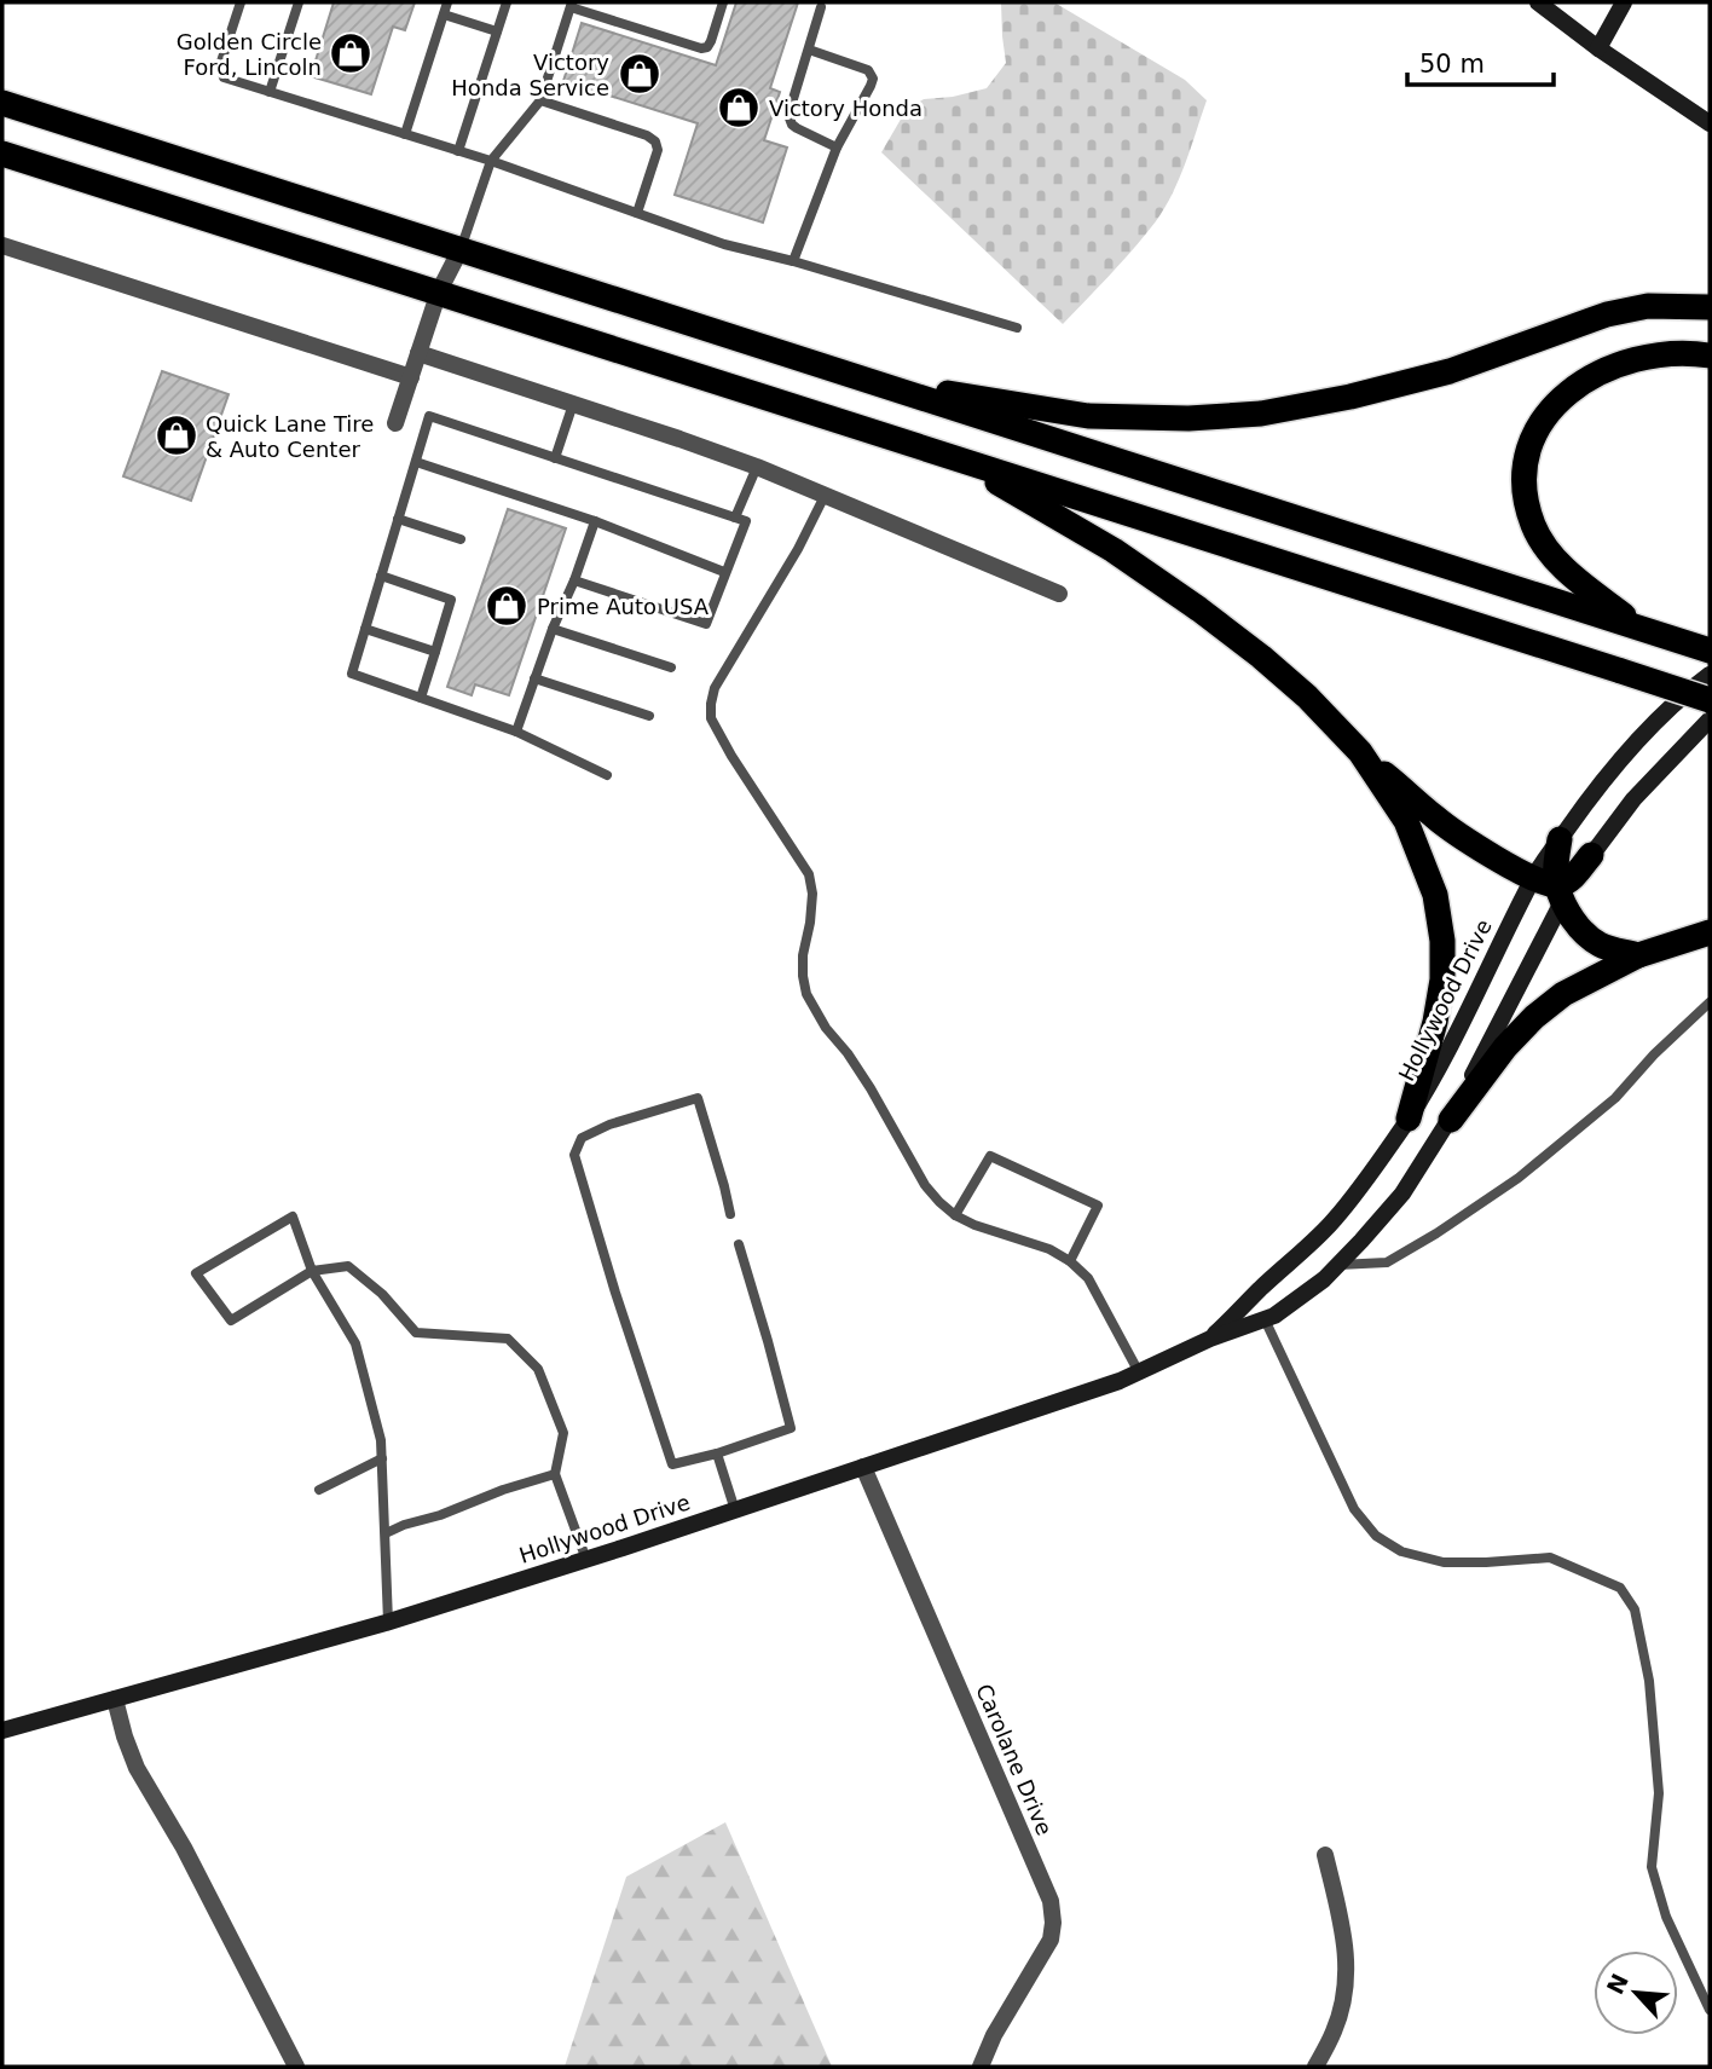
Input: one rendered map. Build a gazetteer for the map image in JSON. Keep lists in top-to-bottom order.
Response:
{
  "streets": {
    "main road": ["Hollywood Drive"],
    "street": ["Carolane Drive"]
  },
  "crossings": [
    ["Hollywood Drive", "Carolane Drive"]
  ],
  "places": {
    "shop": [
      "Golden Circle Ford, Lincoln",
      "Victory Honda Service",
      "Victory Honda",
      "Quick Lane Tire & Auto Center",
      "Prime Auto USA"
    ]
  },
  "scale_bar": "50 m",
  "north": "top left"
}
